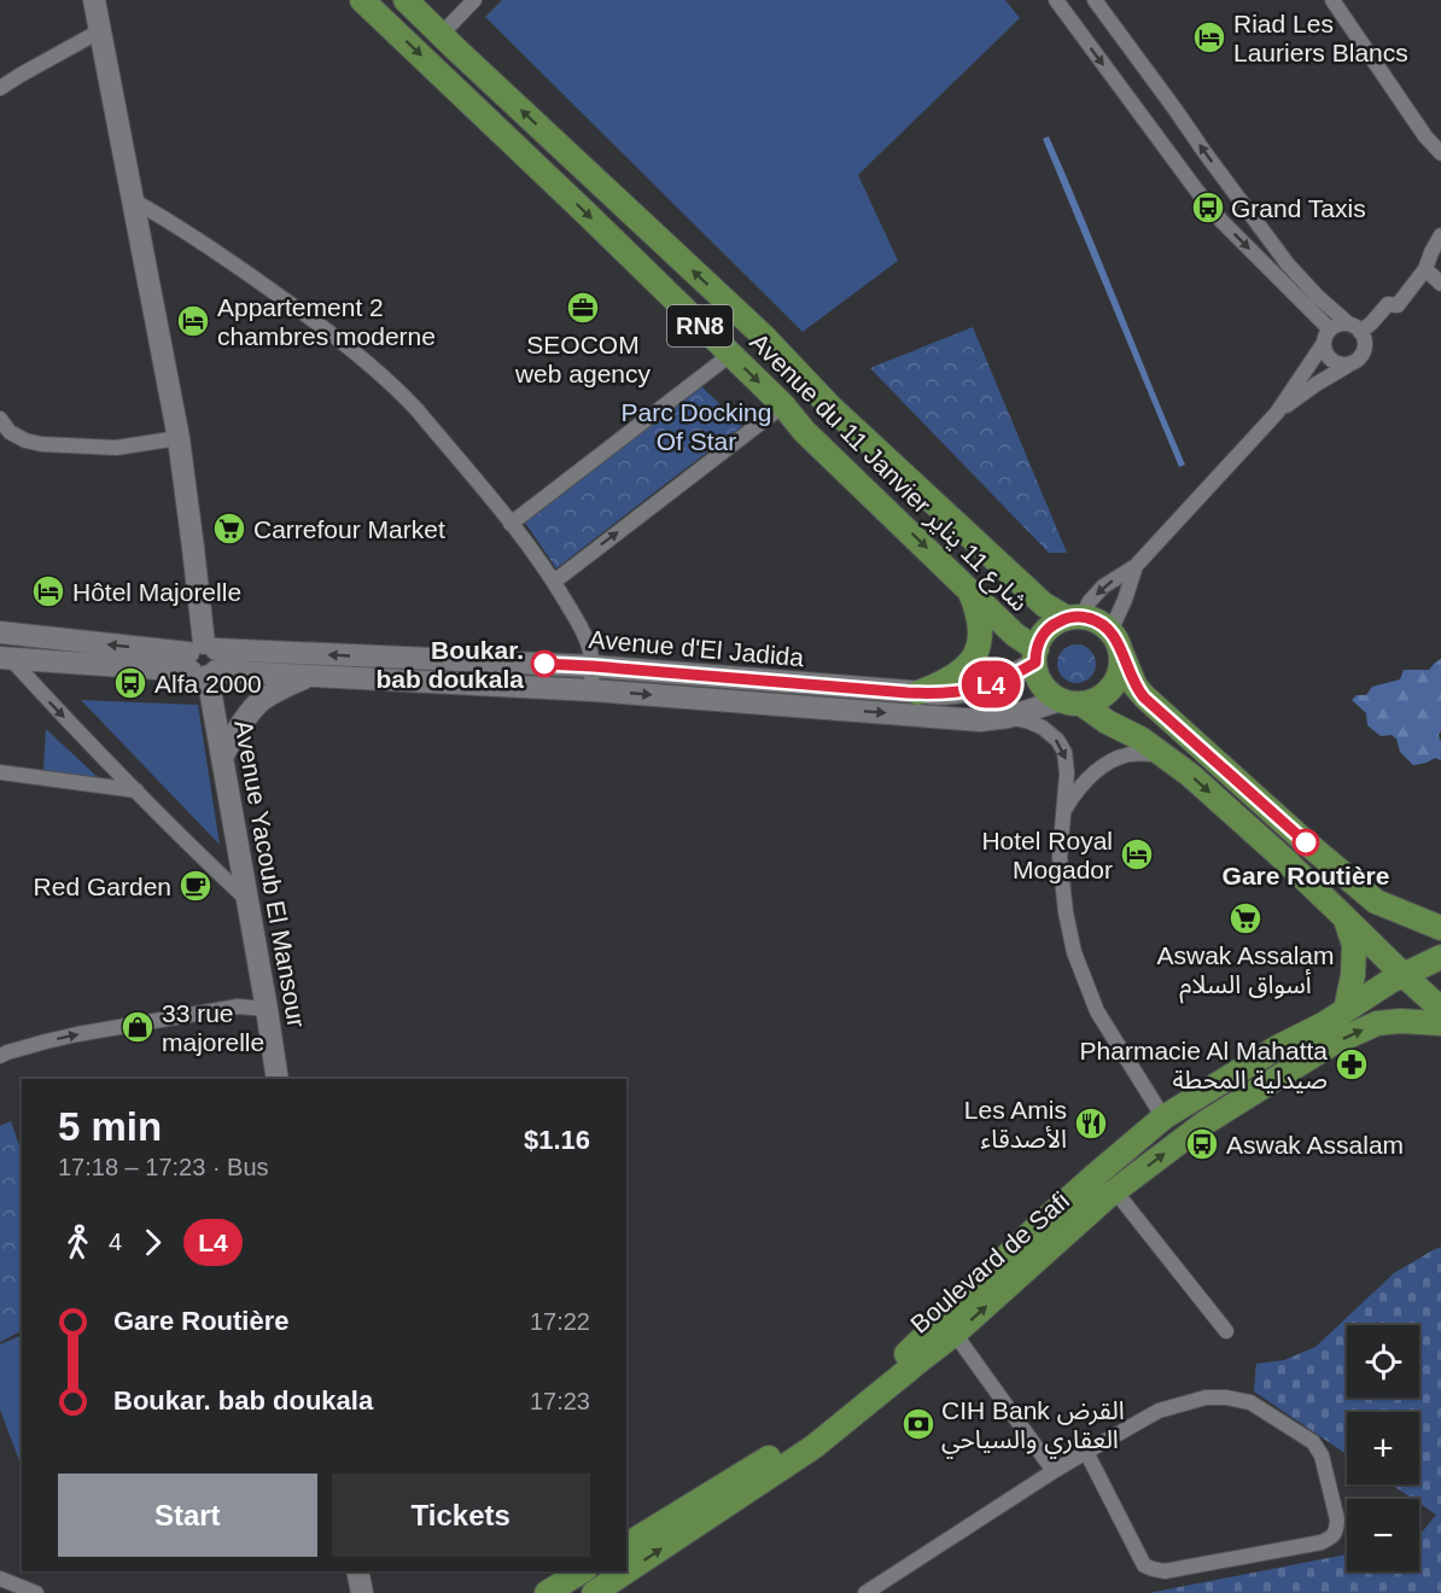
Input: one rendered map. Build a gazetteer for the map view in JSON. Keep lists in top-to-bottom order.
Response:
{
  "streets": {
    "main road": [
      "RN8",
      "Avenue du 11 Janvier شارع 11 يناير",
      "Avenue d'El Jadida",
      "Avenue Yacoub El Mansour",
      "Boulevard de Safi"
    ]
  },
  "crossings": [
    ["RN8", "Avenue du 11 Janvier شارع 11 يناير"],
    ["RN8", "Avenue d'El Jadida"],
    ["RN8", "Boulevard de Safi"],
    ["Avenue du 11 Janvier شارع 11 يناير", "Avenue d'El Jadida"],
    ["Avenue d'El Jadida", "Avenue Yacoub El Mansour"]
  ],
  "parks": ["Parc Docking Of Star"],
  "places": {
    "hotel": [
      "Riad Les Lauriers Blancs",
      "Appartement 2 chambres moderne",
      "Hôtel Majorelle",
      "Hotel Royal Mogador"
    ],
    "bus stop": ["Grand Taxis", "Alfa 2000", "Aswak Assalam"],
    "office": ["SEOCOM web agency"],
    "supermarket": ["Carrefour Market", "Aswak Assalam أسواق السلام"],
    "other": ["Boukar. bab doukala", "Gare Routière"],
    "cafe": ["Red Garden"],
    "shop": ["33 rue majorelle"],
    "pharmacy": ["Pharmacie Al Mahatta صيدلية المحطة"],
    "restaurant": ["Les Amis الأصدقاء"],
    "bank": ["CIH Bank القرض العقاري والسياحي"]
  },
  "lines": ["bus line L4"],
  "page": {
    "on_map": "L4",
    "heading": ["5 min", "17:18 – 17:23 · Bus", "$1.16"],
    "legs": ["4", "L4"],
    "list": [
      {
        "name": "Gare Routière",
        "value": "17:22"
      },
      {
        "name": "Boukar. bab doukala",
        "value": "17:23"
      }
    ],
    "map_buttons": ["+", "−"],
    "buttons": ["Start", "Tickets"]
  }
}
